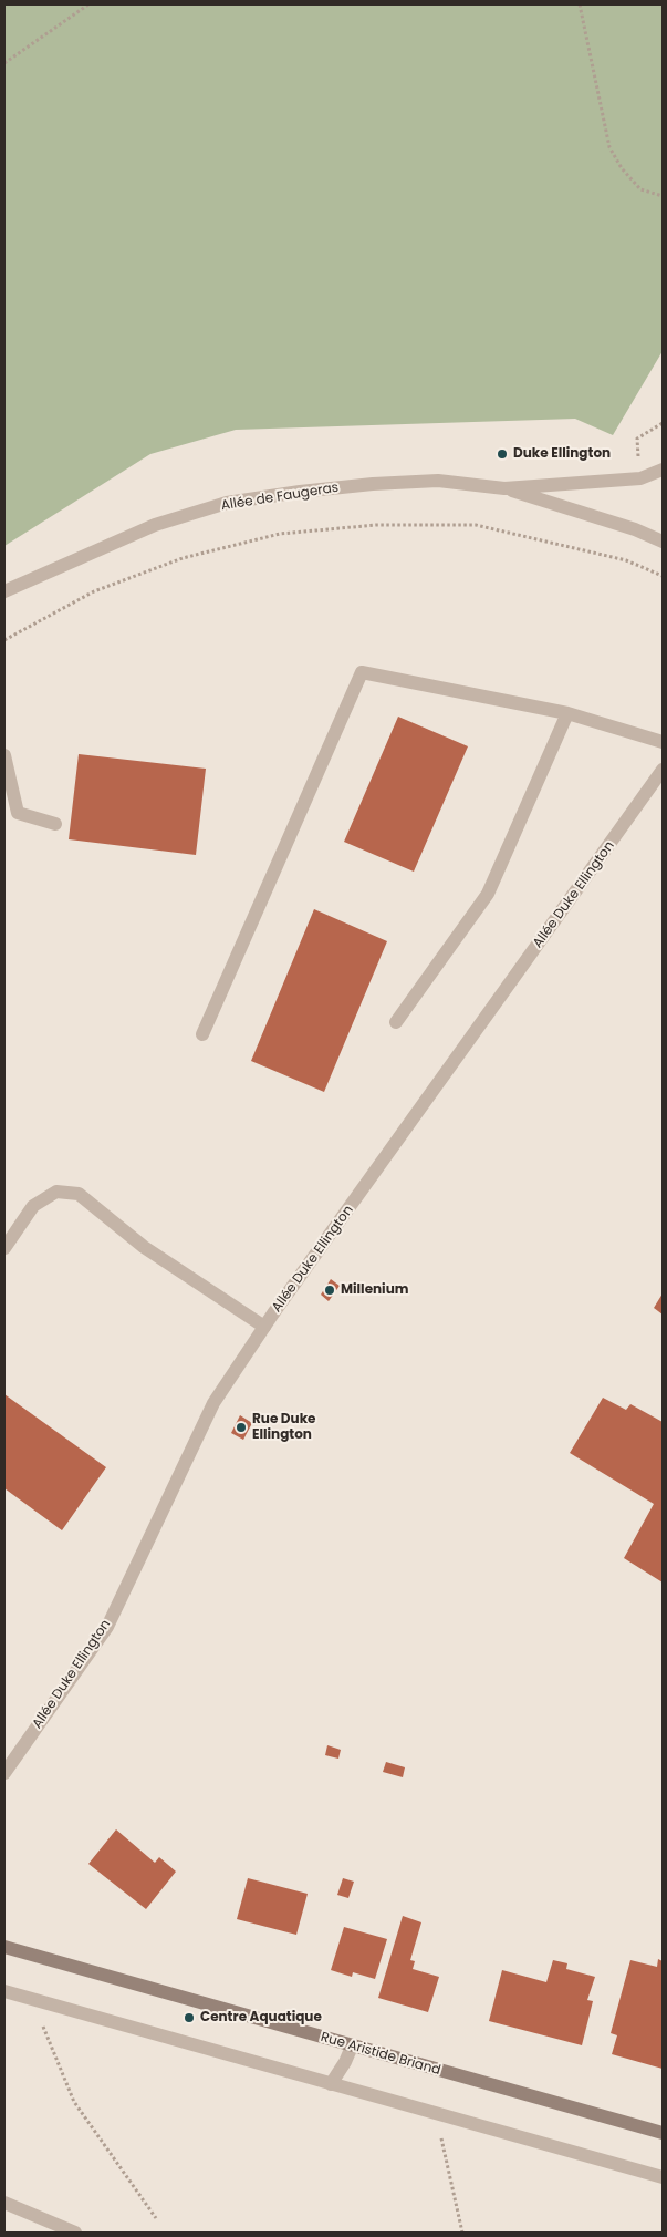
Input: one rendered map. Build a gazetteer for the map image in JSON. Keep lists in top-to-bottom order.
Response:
{
  "streets": {
    "street": ["Allée de Faugeras", "Allée Duke Ellington", "Rue Aristide Briand"]
  },
  "places": [
    "Duke Ellington",
    "Millenium",
    "Rue Duke Ellington",
    "Centre Aquatique"
  ]
}
